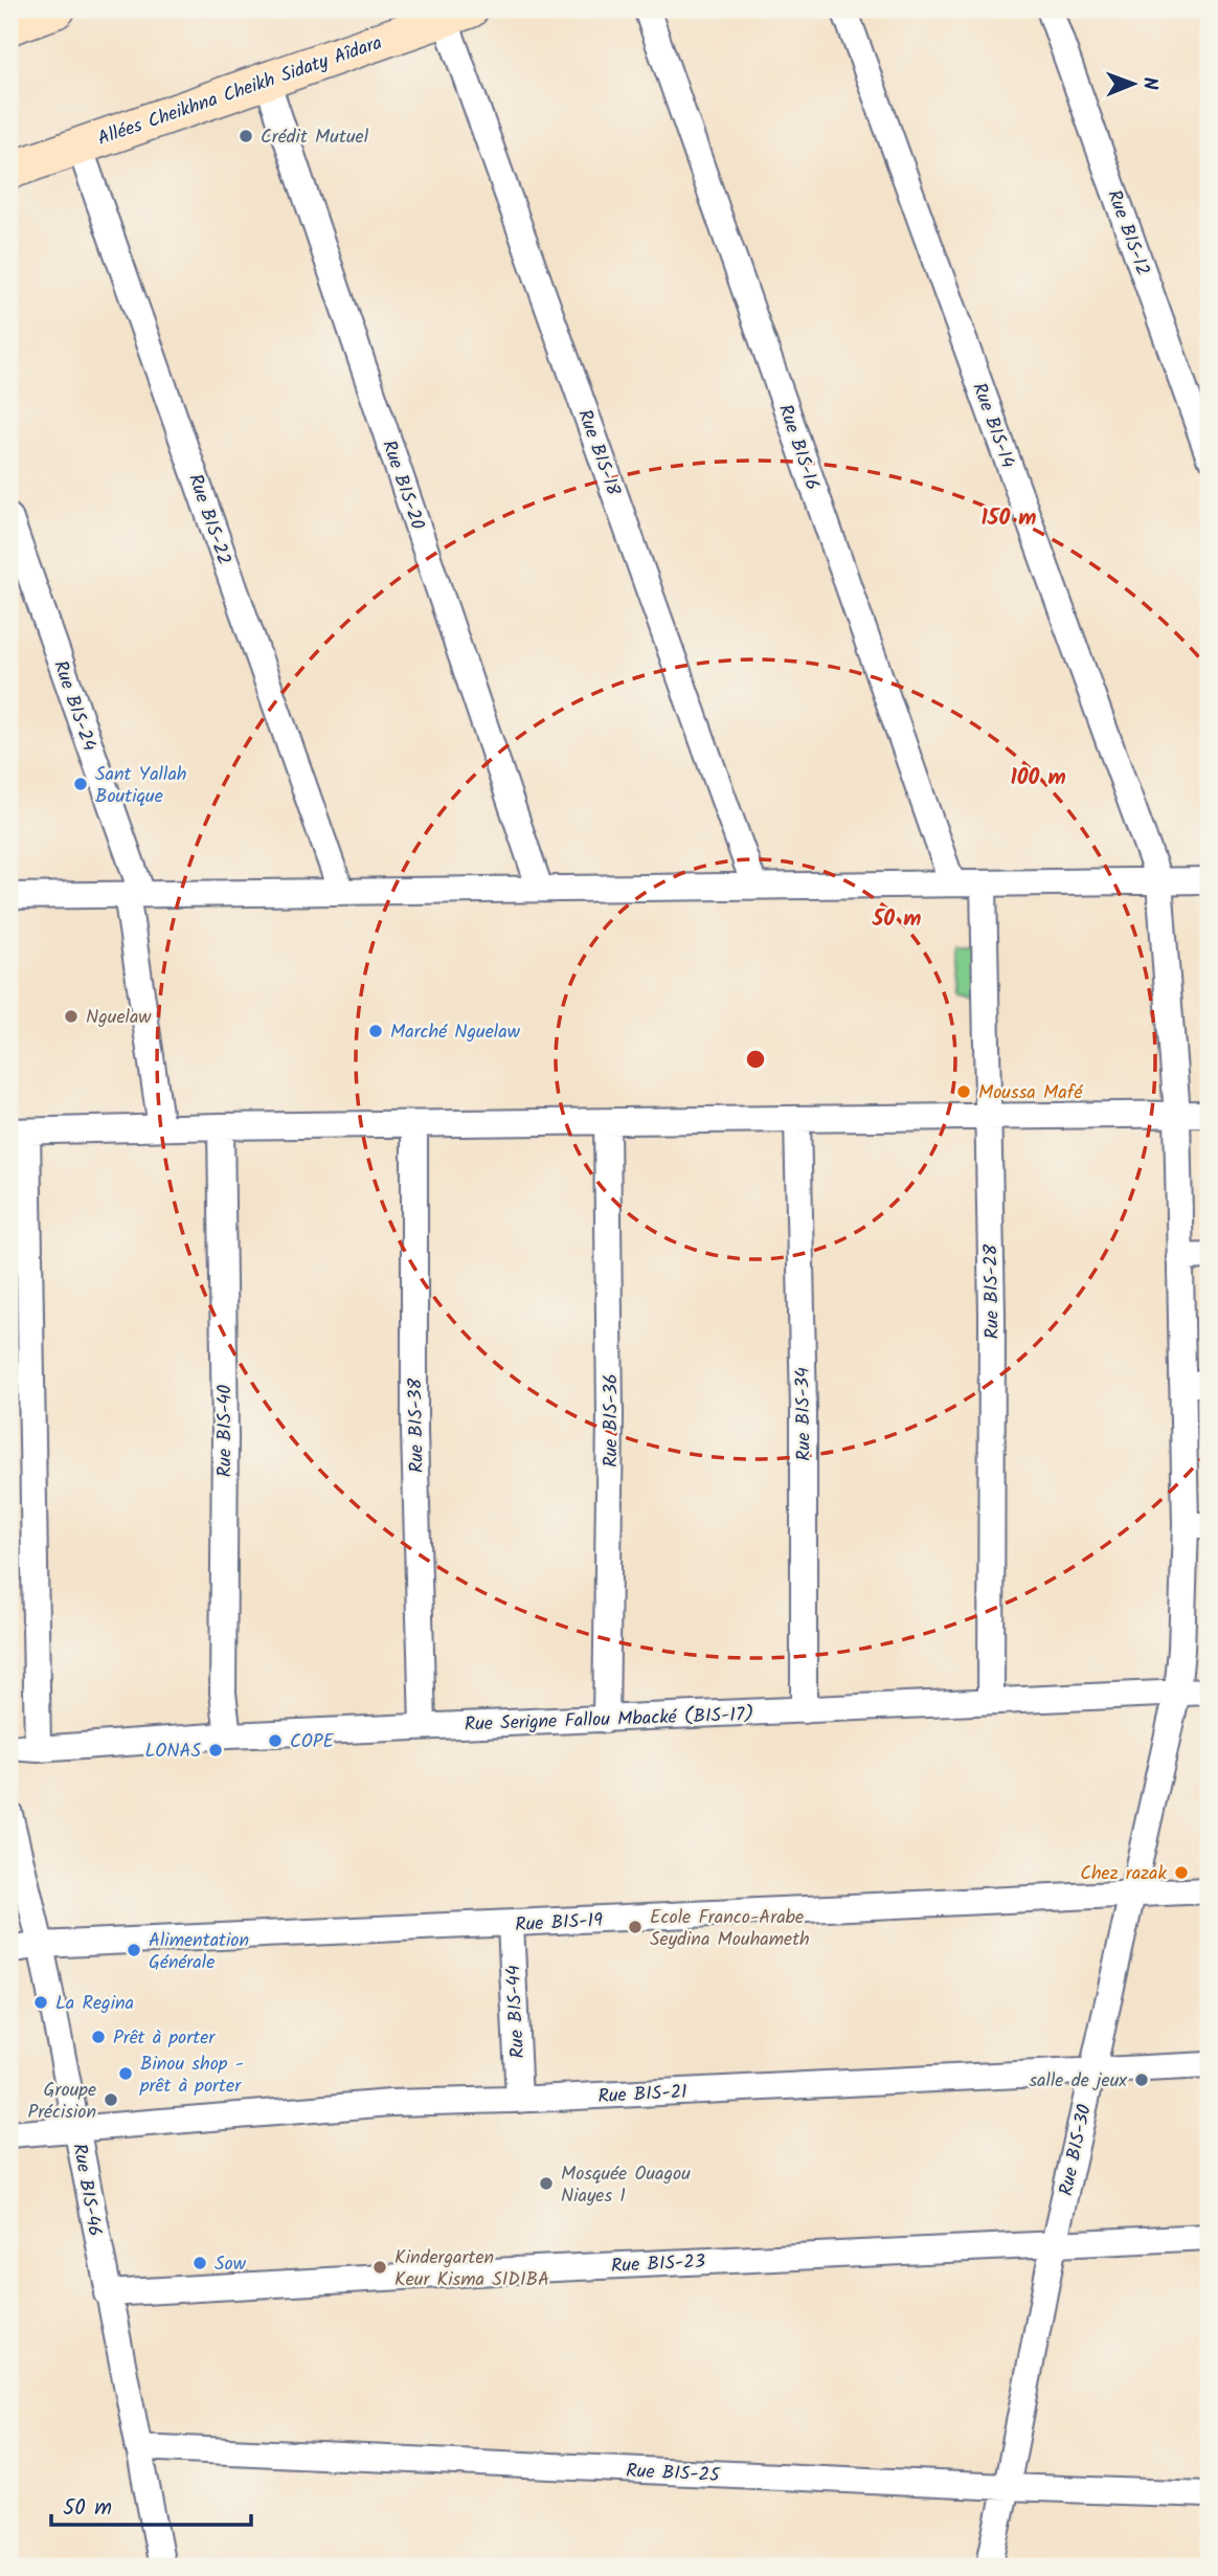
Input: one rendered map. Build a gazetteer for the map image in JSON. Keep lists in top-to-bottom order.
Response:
{
  "streets": {
    "main road": ["Allées Cheikhna Cheikh Sidaty Aîdara"],
    "street": [
      "Rue BIS-12",
      "Rue BIS-14",
      "Rue BIS-16",
      "Rue BIS-18",
      "Rue BIS-20",
      "Rue BIS-22",
      "Rue BIS-24",
      "Rue BIS-28",
      "Rue BIS-34",
      "Rue BIS-36",
      "Rue BIS-38",
      "Rue BIS-40",
      "Rue Serigne Fallou Mbacké (BIS-17)",
      "Rue BIS-19",
      "Rue BIS-44",
      "Rue BIS-21",
      "Rue BIS-30",
      "Rue BIS-46",
      "Rue BIS-23",
      "Rue BIS-25"
    ]
  },
  "crossings": [
    ["Allées Cheikhna Cheikh Sidaty Aîdara", "Rue BIS-18"],
    ["Allées Cheikhna Cheikh Sidaty Aîdara", "Rue BIS-20"],
    ["Allées Cheikhna Cheikh Sidaty Aîdara", "Rue BIS-22"],
    ["Rue BIS-14", "Rue BIS-30"],
    ["Rue BIS-28", "Rue Serigne Fallou Mbacké (BIS-17)"],
    ["Rue BIS-34", "Rue Serigne Fallou Mbacké (BIS-17)"],
    ["Rue BIS-36", "Rue Serigne Fallou Mbacké (BIS-17)"],
    ["Rue BIS-38", "Rue Serigne Fallou Mbacké (BIS-17)"],
    ["Rue BIS-40", "Rue Serigne Fallou Mbacké (BIS-17)"],
    ["Rue Serigne Fallou Mbacké (BIS-17)", "Rue BIS-30"],
    ["Rue BIS-19", "Rue BIS-44"],
    ["Rue BIS-19", "Rue BIS-30"],
    ["Rue BIS-19", "Rue BIS-46"],
    ["Rue BIS-44", "Rue BIS-21"],
    ["Rue BIS-21", "Rue BIS-30"],
    ["Rue BIS-21", "Rue BIS-46"],
    ["Rue BIS-30", "Rue BIS-23"],
    ["Rue BIS-30", "Rue BIS-25"],
    ["Rue BIS-46", "Rue BIS-23"],
    ["Rue BIS-46", "Rue BIS-25"]
  ],
  "places": [
    "Crédit Mutuel",
    "Sant Yallah Boutique",
    "Nguelaw",
    "Marché Nguelaw",
    "Moussa Mafé",
    "COPE",
    "LONAS",
    "Chez razak",
    "Ecole Franco-Arabe Seydina Mouhameth",
    "Alimentation Générale",
    "La Regina",
    "Prêt à porter",
    "Binou shop - prêt à porter",
    "salle de jeux",
    "Groupe Précision",
    "Mosquée Ouagou Niayes 1",
    "Sow",
    "Kindergarten Keur Kisma SIDIBA"
  ],
  "scale_bar": "50 m",
  "north": "right",
  "rings": ["150 m", "100 m", "50 m"]
}
